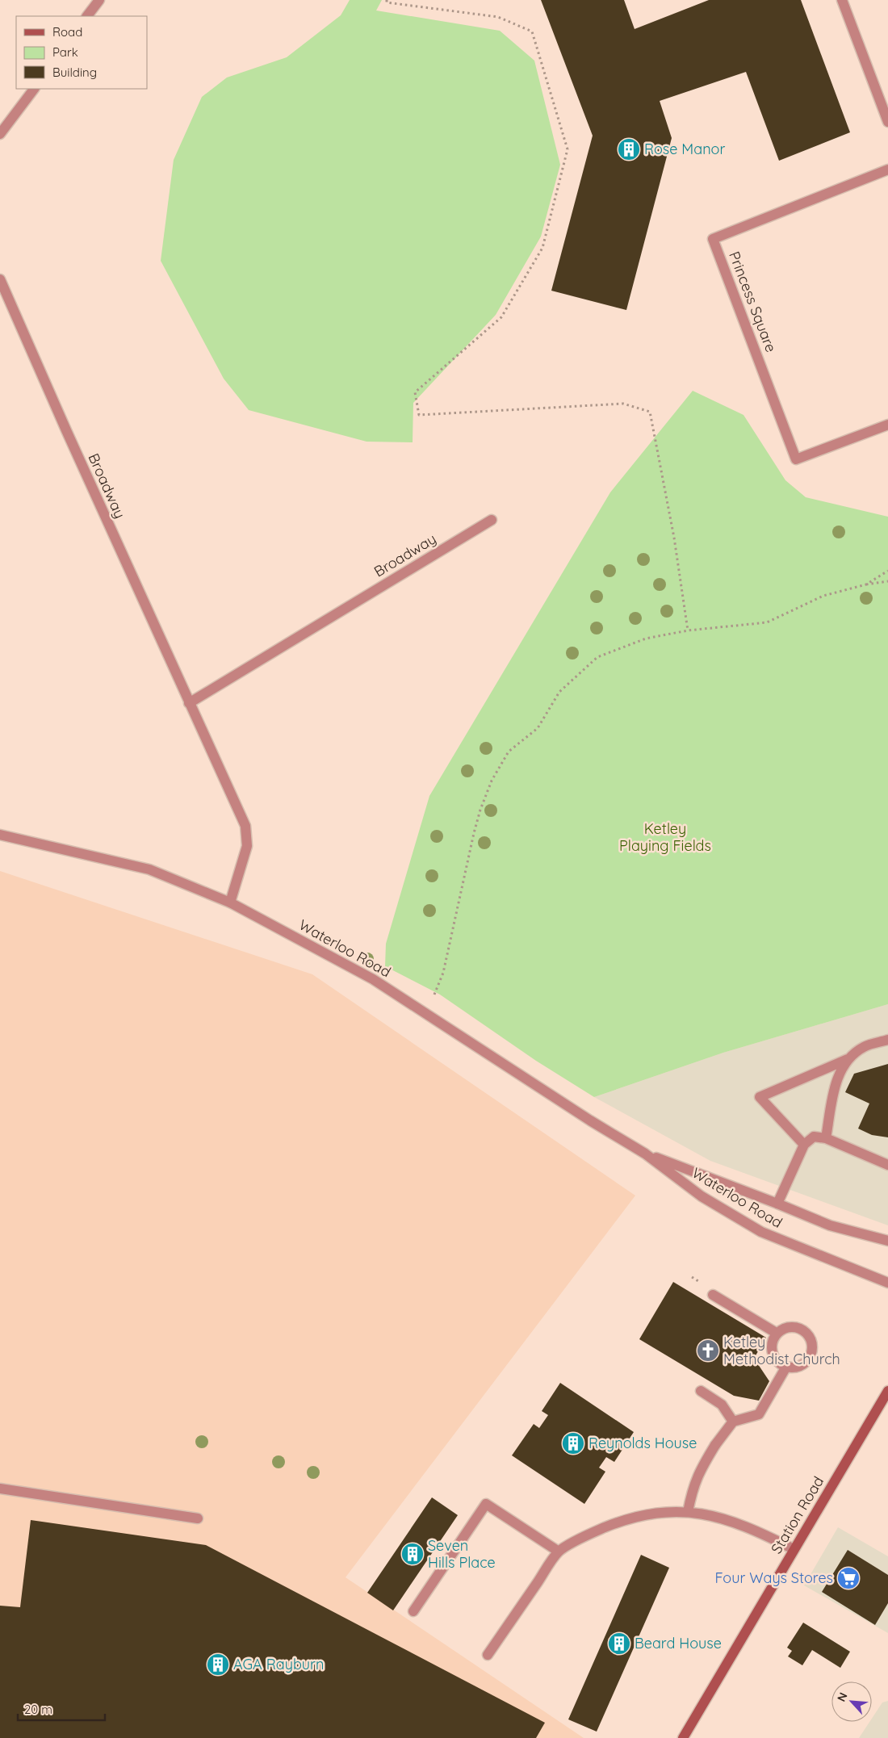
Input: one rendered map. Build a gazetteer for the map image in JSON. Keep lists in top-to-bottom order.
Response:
{
  "streets": {
    "main road": ["Station Road"],
    "street": ["Princess Square", "Broadway", "Waterloo Road"]
  },
  "crossings": [
    ["Broadway", "Waterloo Road"]
  ],
  "parks": ["Ketley Playing Fields"],
  "places": {
    "building": [
      "Rose Manor",
      "Reynolds House",
      "Seven Hills Place",
      "Beard House",
      "AGA Rayburn"
    ],
    "church": ["Ketley Methodist Church"],
    "supermarket": ["Four Ways Stores"]
  },
  "legend": ["Road", "Park", "Building"],
  "scale_bar": "20 m",
  "north": "top left"
}
